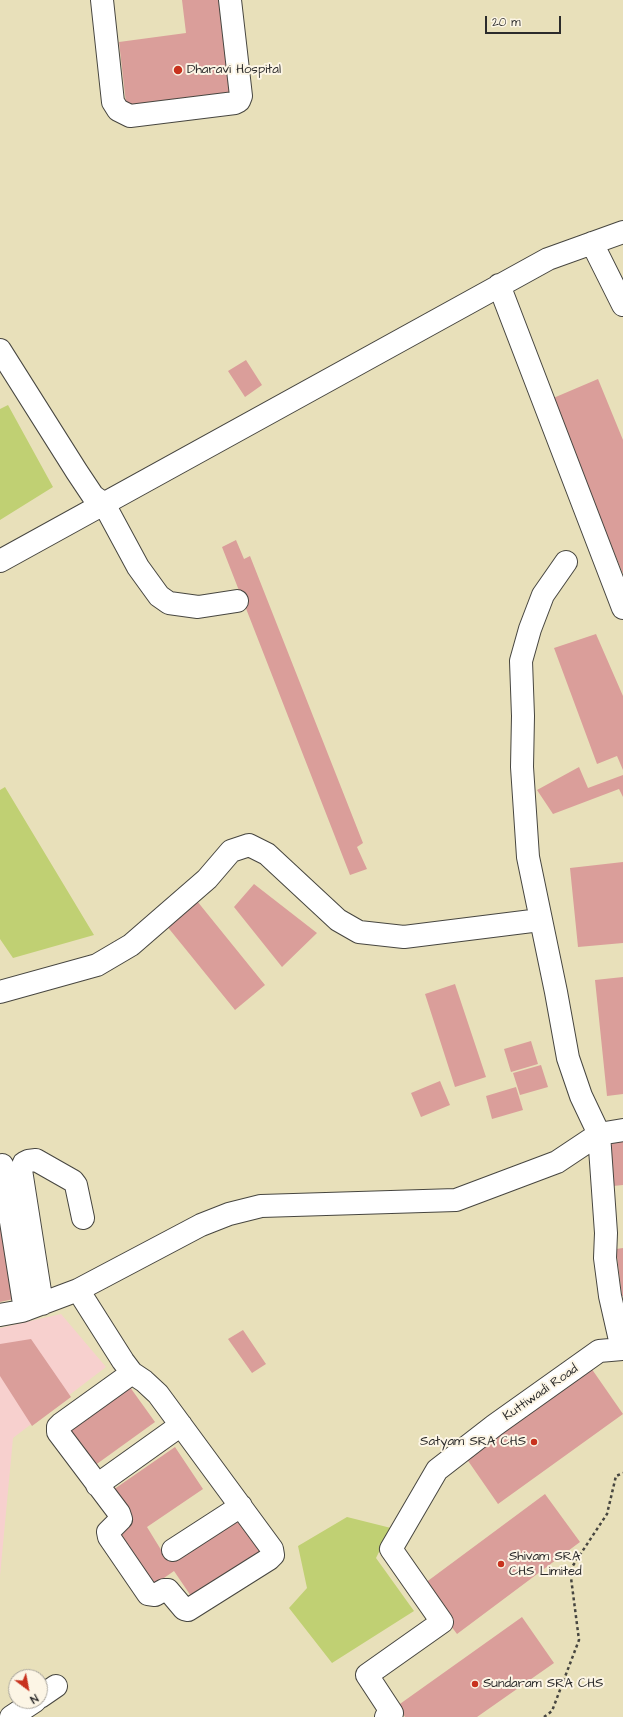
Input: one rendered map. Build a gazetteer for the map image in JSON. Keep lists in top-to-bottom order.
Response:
{
  "streets": {
    "street": ["Kuttiwadi Road"]
  },
  "places": [
    "Dharavi Hospital",
    "Satyam SRA CHS",
    "Shivam SRA CHS Limited",
    "Sundaram SRA CHS"
  ],
  "scale_bar": "20 m",
  "north": "bottom right"
}
